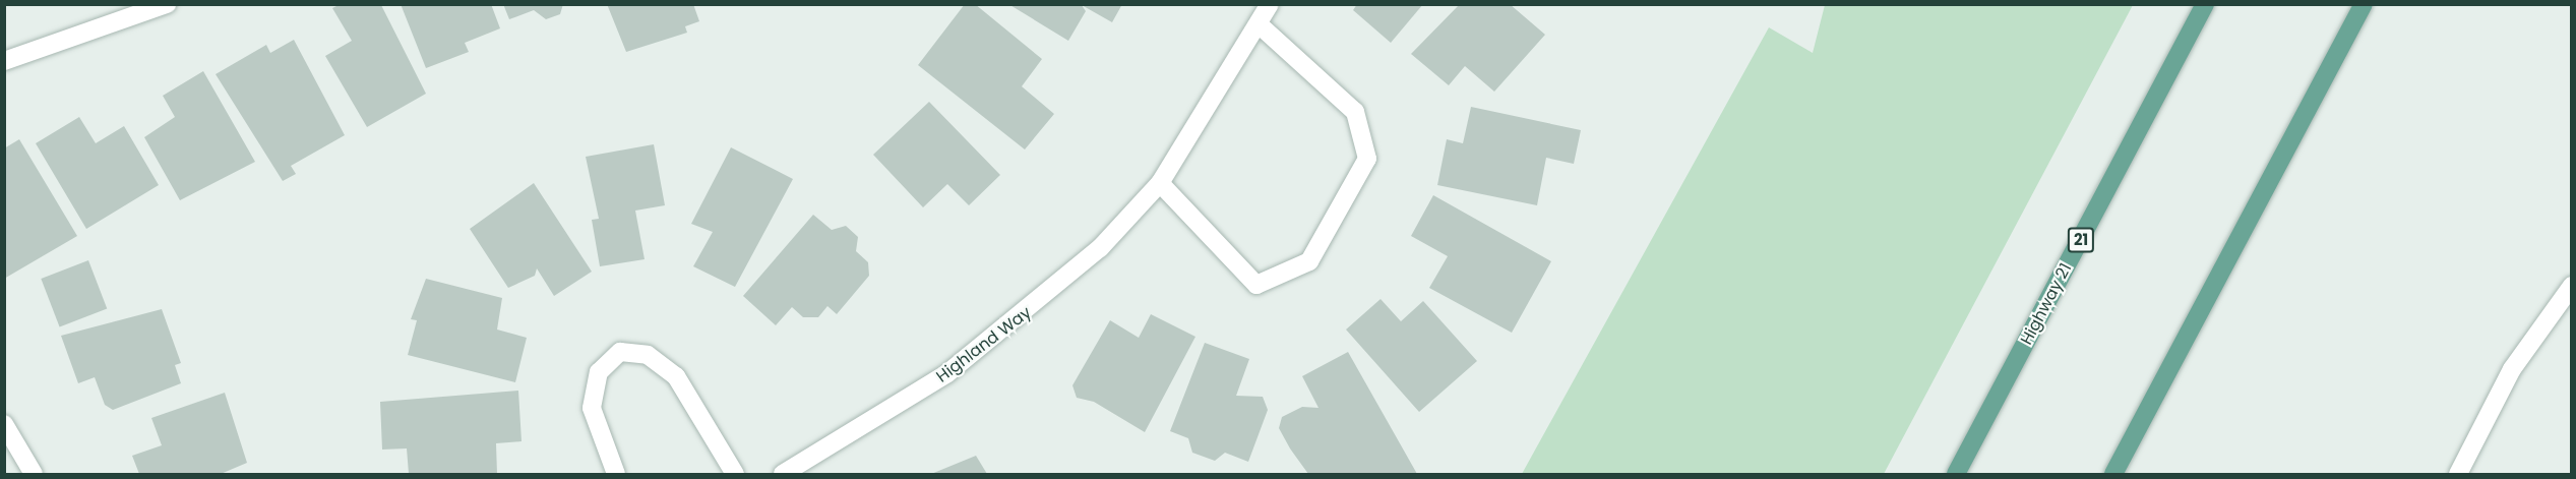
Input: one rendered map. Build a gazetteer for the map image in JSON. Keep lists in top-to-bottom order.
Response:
{
  "streets": {
    "main road": ["21", "Highway 21"],
    "street": ["Highland Way"]
  }
}
